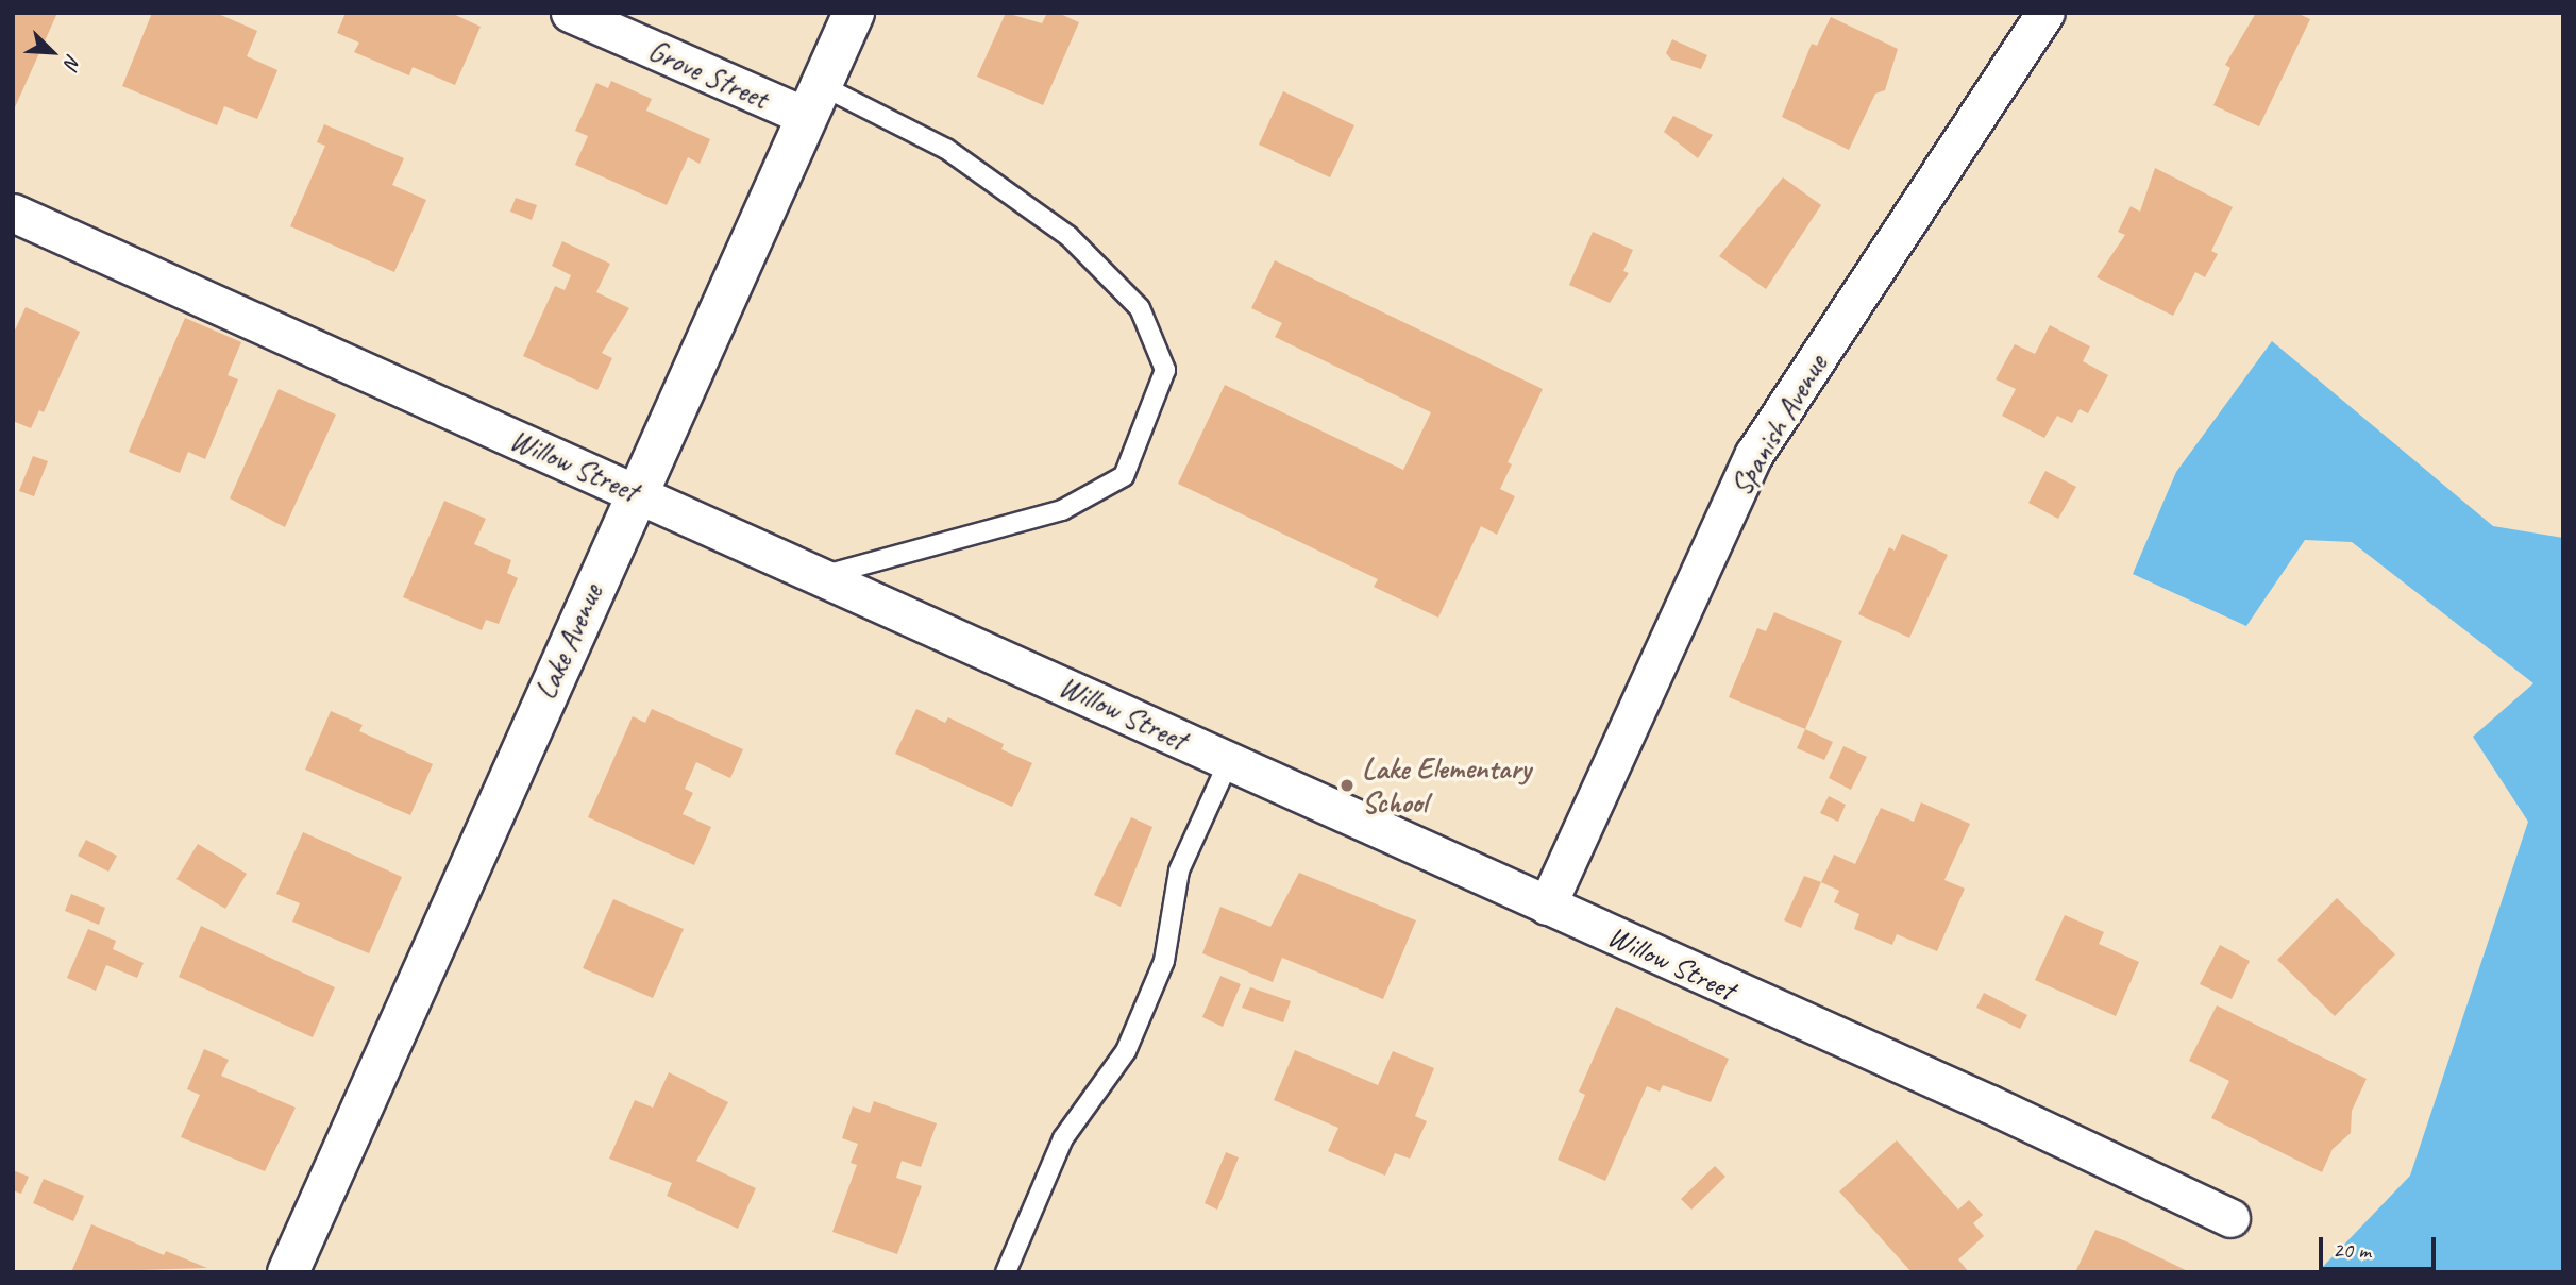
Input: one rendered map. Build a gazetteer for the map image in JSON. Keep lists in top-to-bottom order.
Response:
{
  "streets": {
    "street": [
      "Grove Street",
      "Spanish Avenue",
      "Willow Street",
      "Lake Avenue"
    ]
  },
  "crossings": [
    ["Grove Street", "Lake Avenue"],
    ["Spanish Avenue", "Willow Street"],
    ["Willow Street", "Lake Avenue"]
  ],
  "places": ["Lake Elementary School"],
  "scale_bar": "20 m",
  "north": "bottom right"
}
